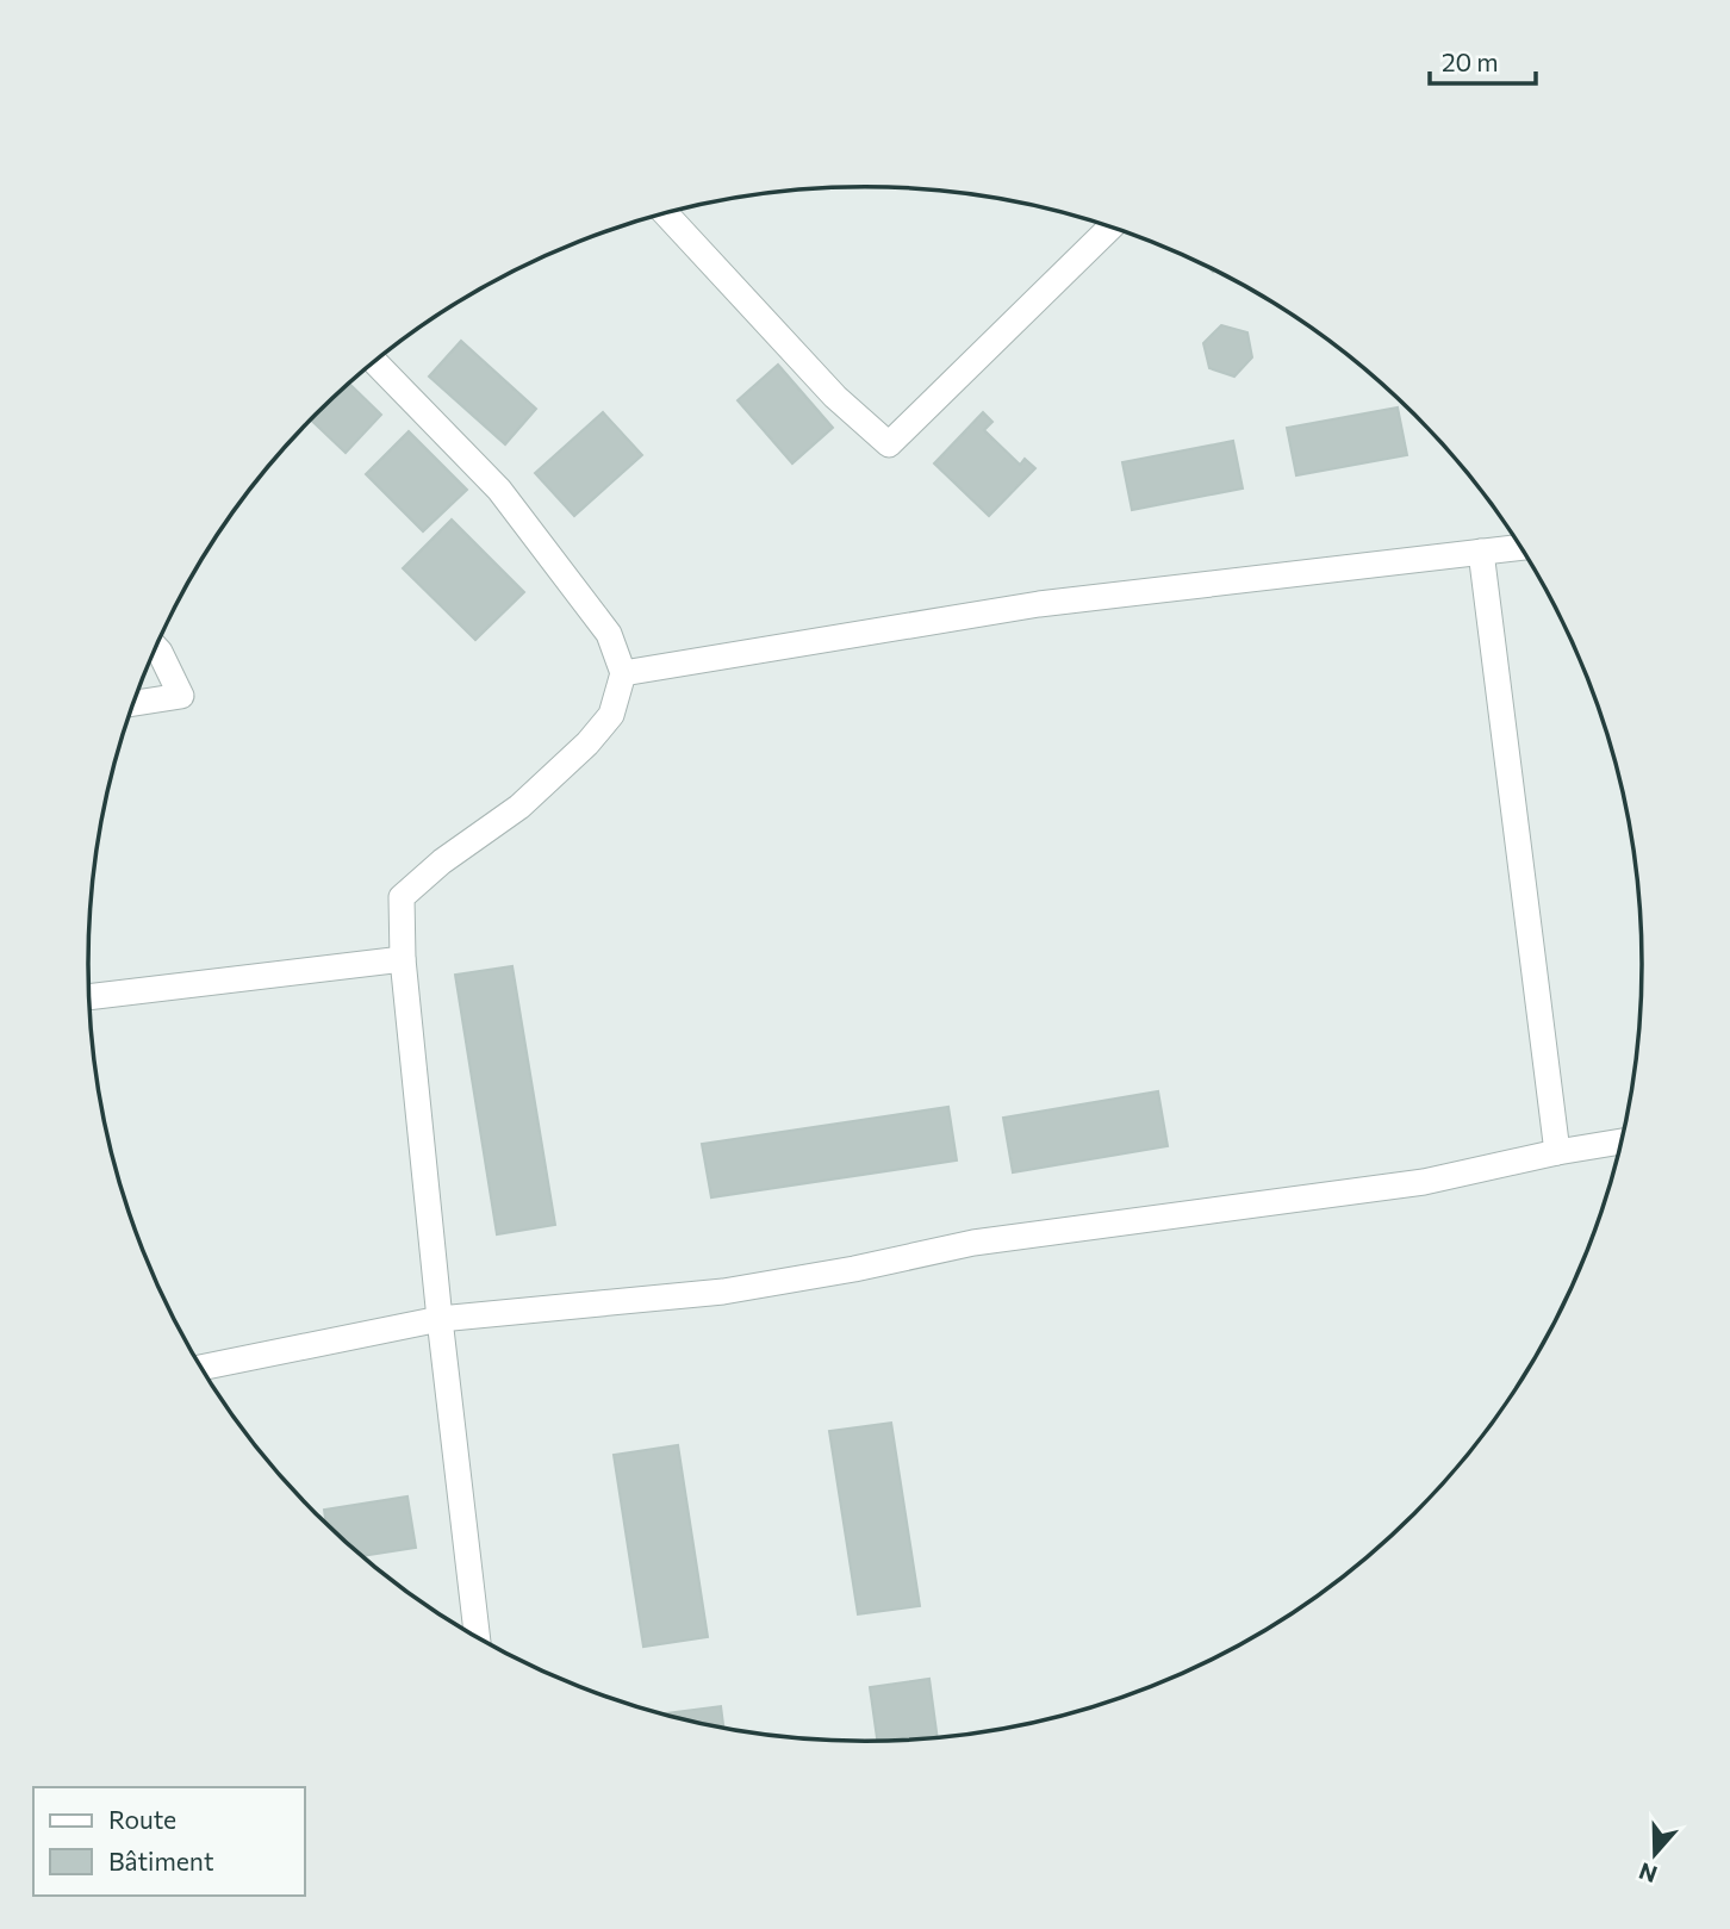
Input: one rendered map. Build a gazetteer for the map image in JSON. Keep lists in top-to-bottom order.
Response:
{
  "legend": ["Route", "Bâtiment"],
  "scale_bar": "20 m",
  "north": "bottom"
}
